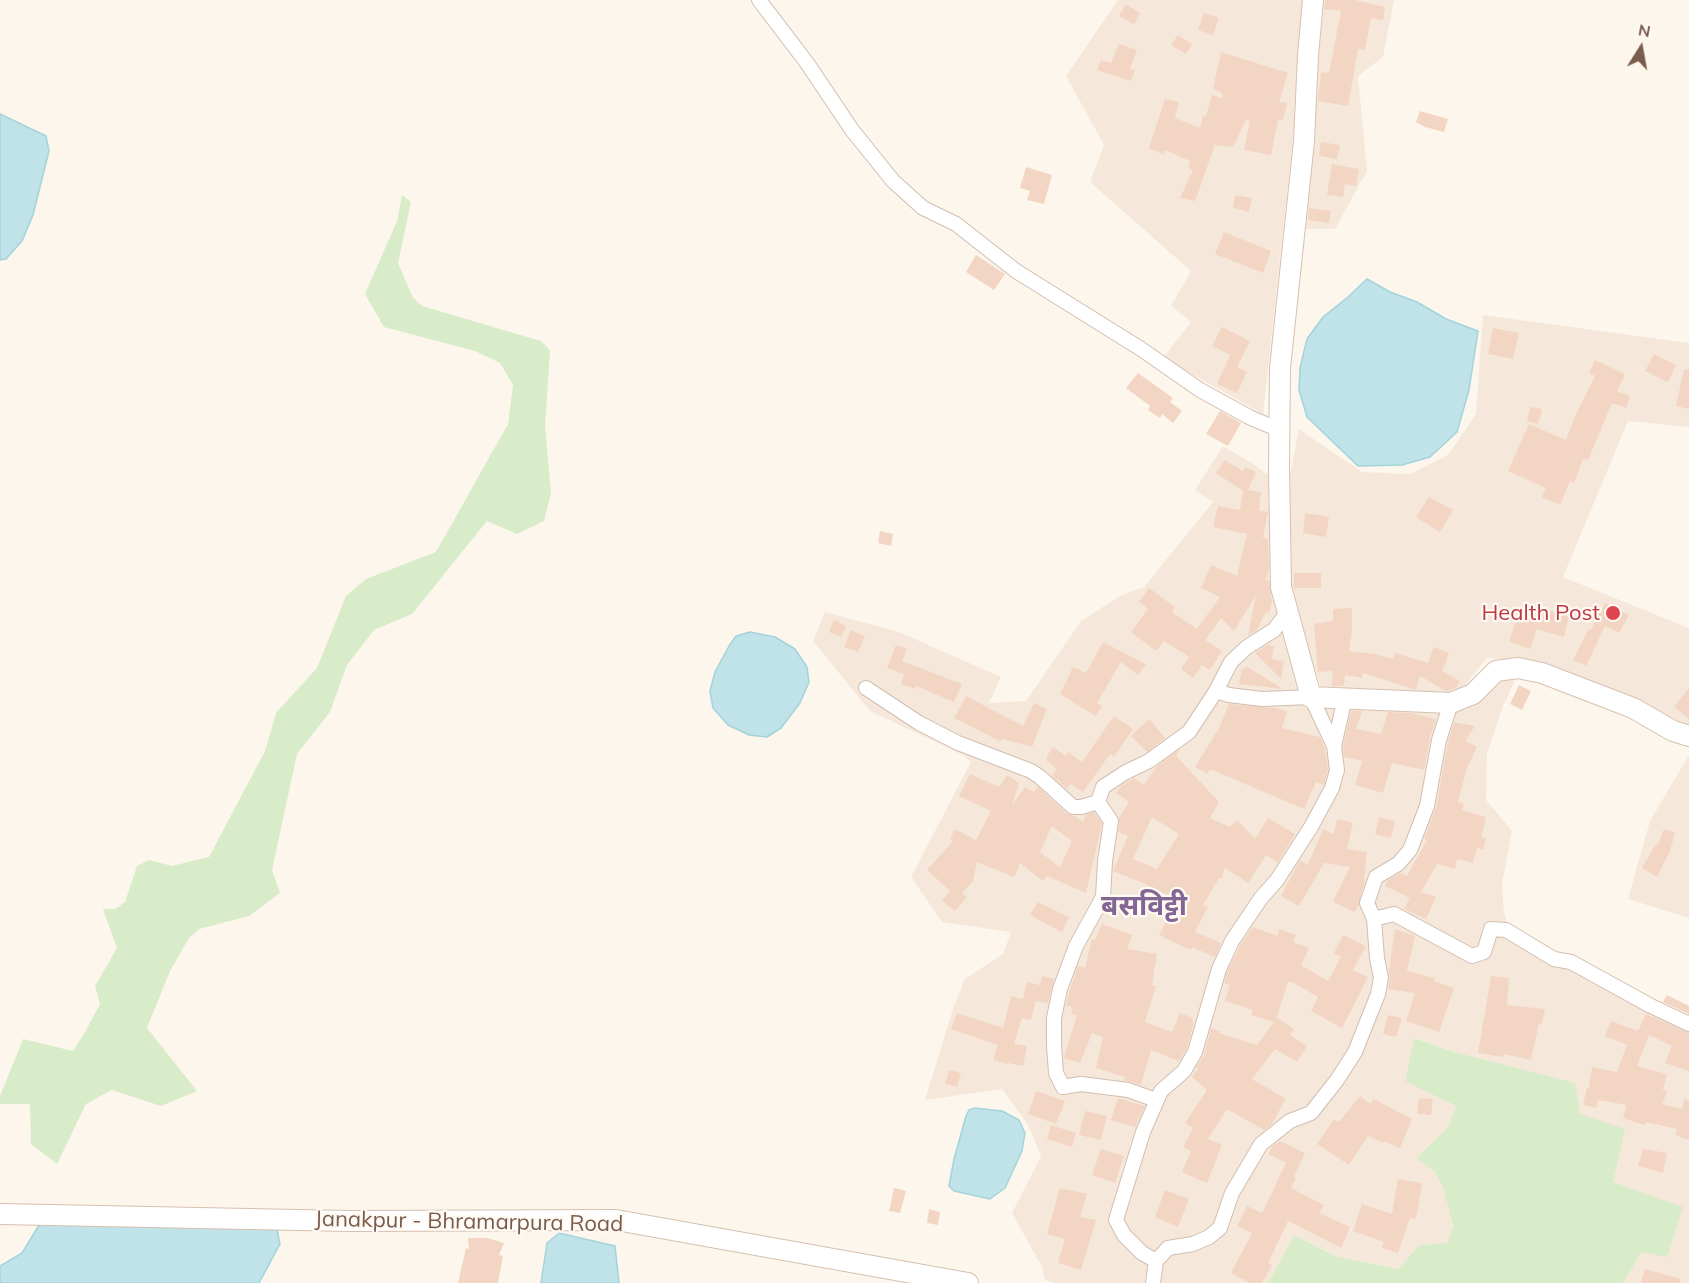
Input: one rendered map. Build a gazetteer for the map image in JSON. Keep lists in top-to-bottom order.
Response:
{
  "streets": {
    "street": ["Janakpur - Bhramarpura Road"]
  },
  "districts": ["बसविट्टी"],
  "places": ["Health Post"],
  "north": "top"
}
